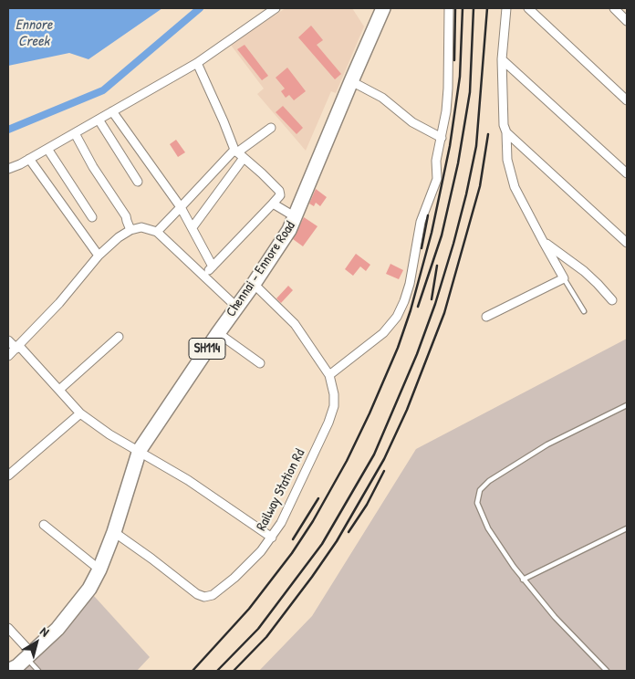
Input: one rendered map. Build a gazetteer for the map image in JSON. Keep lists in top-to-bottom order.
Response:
{
  "streets": {
    "main road": ["Chennai - Ennore Road", "SH114"],
    "street": ["Railway Station Rd"]
  },
  "crossings": [
    ["Chennai - Ennore Road", "Railway Station Rd"]
  ],
  "water": ["Ennore Creek"],
  "north": "top right"
}
